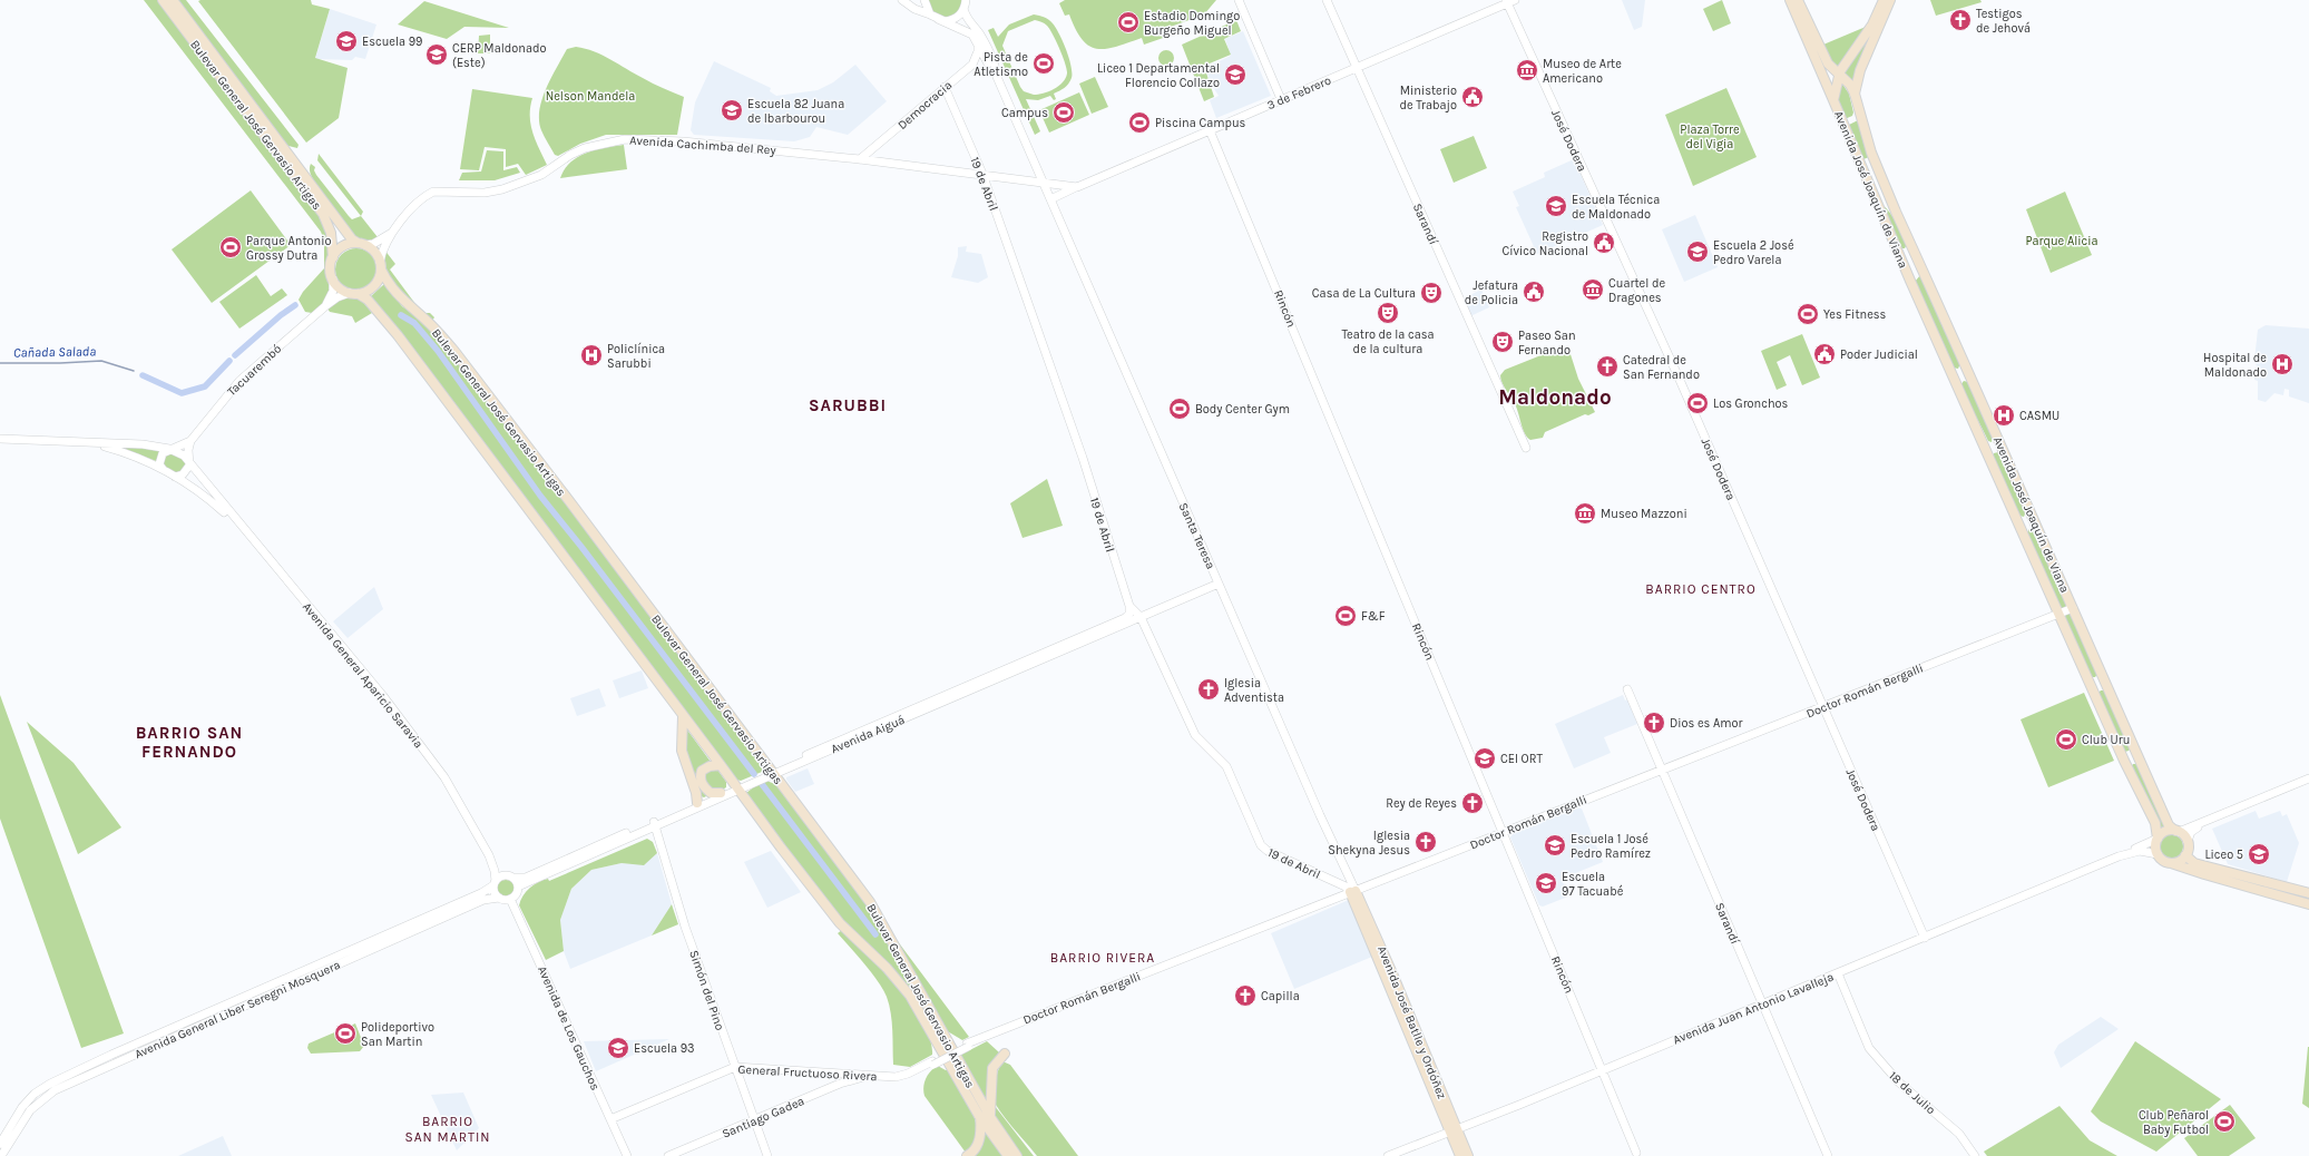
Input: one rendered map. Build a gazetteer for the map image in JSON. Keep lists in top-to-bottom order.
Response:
{
  "streets": {
    "main road": ["Bulevar General José Gervasio Artigas", "Avenida José Joaquín de Viana", "Avenida José Batlle y Ordóñez"],
    "street": [
      "3 de Febrero",
      "Democracia",
      "José Dodera",
      "Avenida Cachimba del Rey",
      "19 de Abril",
      "Sarandí",
      "Rincón",
      "Tacuarembó",
      "Santa Teresa",
      "Avenida General Aparicio Saravia",
      "Doctor Román Bergalli",
      "Avenida Aiguá",
      "Simón del Pino",
      "Avenida Juan Antonio Lavalleja",
      "Avenida General Liber Seregni Mosquera",
      "Avenida de Los Gauchos",
      "General Fructuoso Rivera",
      "18 de Julio",
      "Santiago Gadea"
    ]
  },
  "crossings": [
    ["3 de Febrero", "José Dodera"],
    ["3 de Febrero", "Avenida Cachimba del Rey"],
    ["3 de Febrero", "Sarandí"],
    ["3 de Febrero", "Rincón"],
    ["3 de Febrero", "Santa Teresa"],
    ["Democracia", "Avenida Cachimba del Rey"],
    ["Democracia", "19 de Abril"],
    ["Bulevar General José Gervasio Artigas", "Avenida Cachimba del Rey"],
    ["Bulevar General José Gervasio Artigas", "Tacuarembó"],
    ["Bulevar General José Gervasio Artigas", "Avenida Aiguá"],
    ["José Dodera", "Doctor Román Bergalli"],
    ["José Dodera", "Avenida Juan Antonio Lavalleja"],
    ["Avenida Cachimba del Rey", "19 de Abril"],
    ["Avenida Cachimba del Rey", "Tacuarembó"],
    ["Avenida Cachimba del Rey", "Santa Teresa"],
    ["19 de Abril", "Santa Teresa"],
    ["19 de Abril", "Doctor Román Bergalli"],
    ["19 de Abril", "Avenida Aiguá"],
    ["19 de Abril", "Avenida José Batlle y Ordóñez"],
    ["Avenida José Joaquín de Viana", "Doctor Román Bergalli"],
    ["Avenida José Joaquín de Viana", "Avenida Juan Antonio Lavalleja"],
    ["Sarandí", "Doctor Román Bergalli"],
    ["Sarandí", "Avenida Juan Antonio Lavalleja"],
    ["Rincón", "Doctor Román Bergalli"],
    ["Rincón", "Avenida Juan Antonio Lavalleja"],
    ["Santa Teresa", "Doctor Román Bergalli"],
    ["Santa Teresa", "Avenida Aiguá"],
    ["Santa Teresa", "Avenida José Batlle y Ordóñez"],
    ["Avenida General Aparicio Saravia", "Avenida Aiguá"],
    ["Avenida General Aparicio Saravia", "Avenida General Liber Seregni Mosquera"],
    ["Avenida General Aparicio Saravia", "Avenida de Los Gauchos"],
    ["Doctor Román Bergalli", "Avenida José Batlle y Ordóñez"],
    ["Doctor Román Bergalli", "General Fructuoso Rivera"],
    ["Avenida Aiguá", "Simón del Pino"],
    ["Avenida Aiguá", "Avenida General Liber Seregni Mosquera"],
    ["Avenida Aiguá", "Avenida de Los Gauchos"],
    ["Simón del Pino", "General Fructuoso Rivera"],
    ["Simón del Pino", "Santiago Gadea"],
    ["Avenida Juan Antonio Lavalleja", "Avenida José Batlle y Ordóñez"],
    ["Avenida Juan Antonio Lavalleja", "18 de Julio"],
    ["Avenida General Liber Seregni Mosquera", "Avenida de Los Gauchos"],
    ["Avenida de Los Gauchos", "General Fructuoso Rivera"],
    ["General Fructuoso Rivera", "Santiago Gadea"]
  ],
  "districts": [
    "Maldonado",
    "SARUBBI",
    "BARRIO CENTRO",
    "BARRIO SAN FERNANDO",
    "BARRIO RIVERA",
    "BARRIO SAN MARTIN"
  ],
  "water": ["Cañada Salada"],
  "parks": ["Nelson Mandela", "Plaza Torre del Vigia", "Parque Alicia"],
  "places": {
    "church": [
      "Testigos de Jehová",
      "Catedral de San Fernando",
      "Iglesia Adventista",
      "Dios es Amor",
      "Rey de Reyes",
      "Iglesia Shekyna Jesus",
      "Capilla"
    ],
    "sports": [
      "Estadio Domingo Burgeño Miguel",
      "Pista de Atletismo",
      "Campus",
      "Piscina Campus",
      "Parque Antonio Grossy Dutra",
      "Yes Fitness",
      "Los Gronchos",
      "Body Center Gym",
      "F&F",
      "Club Uru",
      "Polideportivo San Martin",
      "Club Peñarol Baby Futbol"
    ],
    "school or university": [
      "Escuela 99",
      "CERP Maldonado (Este)",
      "Liceo 1 Departamental Florencio Collazo",
      "Escuela 82 Juana de Ibarbourou",
      "Escuela Técnica de Maldonado",
      "Escuela 2 José Pedro Varela",
      "CEI ORT",
      "Escuela 1 José Pedro Ramírez",
      "Liceo 5",
      "Escuela 97 Tacuabé",
      "Escuela 93"
    ],
    "museum": ["Museo de Arte Americano", "Cuartel de Dragones", "Museo Mazzoni"],
    "public building": [
      "Ministerio de Trabajo",
      "Registro Cívico Nacional",
      "Jefatura de Policia",
      "Poder Judicial"
    ],
    "theatre": ["Casa de La Cultura", "Teatro de la casa de la cultura", "Paseo San Fernando"],
    "hospital": ["Policlínica Sarubbi", "Hospital de Maldonado", "CASMU"]
  }
}
